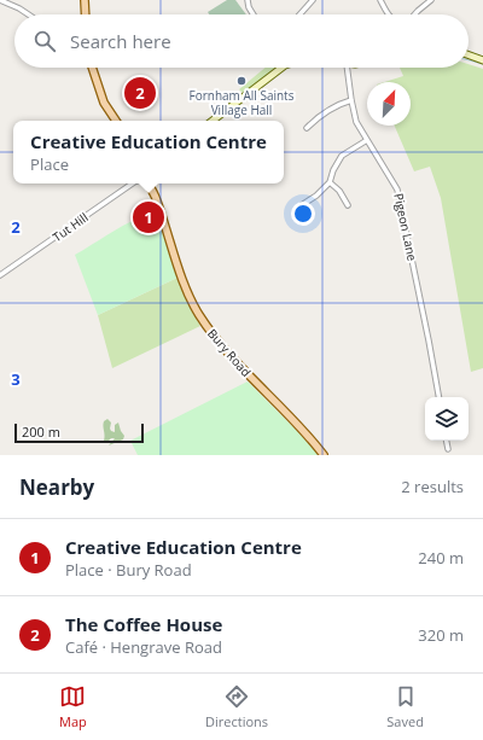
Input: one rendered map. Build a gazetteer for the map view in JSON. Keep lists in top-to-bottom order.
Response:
{
  "streets": {
    "main road": ["Bury Road"],
    "street": ["Tut Hill", "Pigeon Lane"]
  },
  "places": ["Fornham All Saints Village Hall"],
  "scale_bar": "200 m",
  "north": "top right",
  "page": {
    "search": "Search here",
    "pins": ["2", "1"],
    "popup": ["Creative Education Centre", "Place"],
    "scale": "200 m",
    "heading": ["Nearby", "2 results"],
    "list": [
      {
        "mark": "1",
        "name": "Creative Education Centre",
        "note": "Place · Bury Road",
        "value": "240 m"
      },
      {
        "mark": "2",
        "name": "The Coffee House",
        "note": "Café · Hengrave Road",
        "value": "320 m"
      }
    ],
    "nav": ["Map", "Directions", "Saved"]
  },
  "grid": {
    "rows": ["2", "3"]
  }
}
